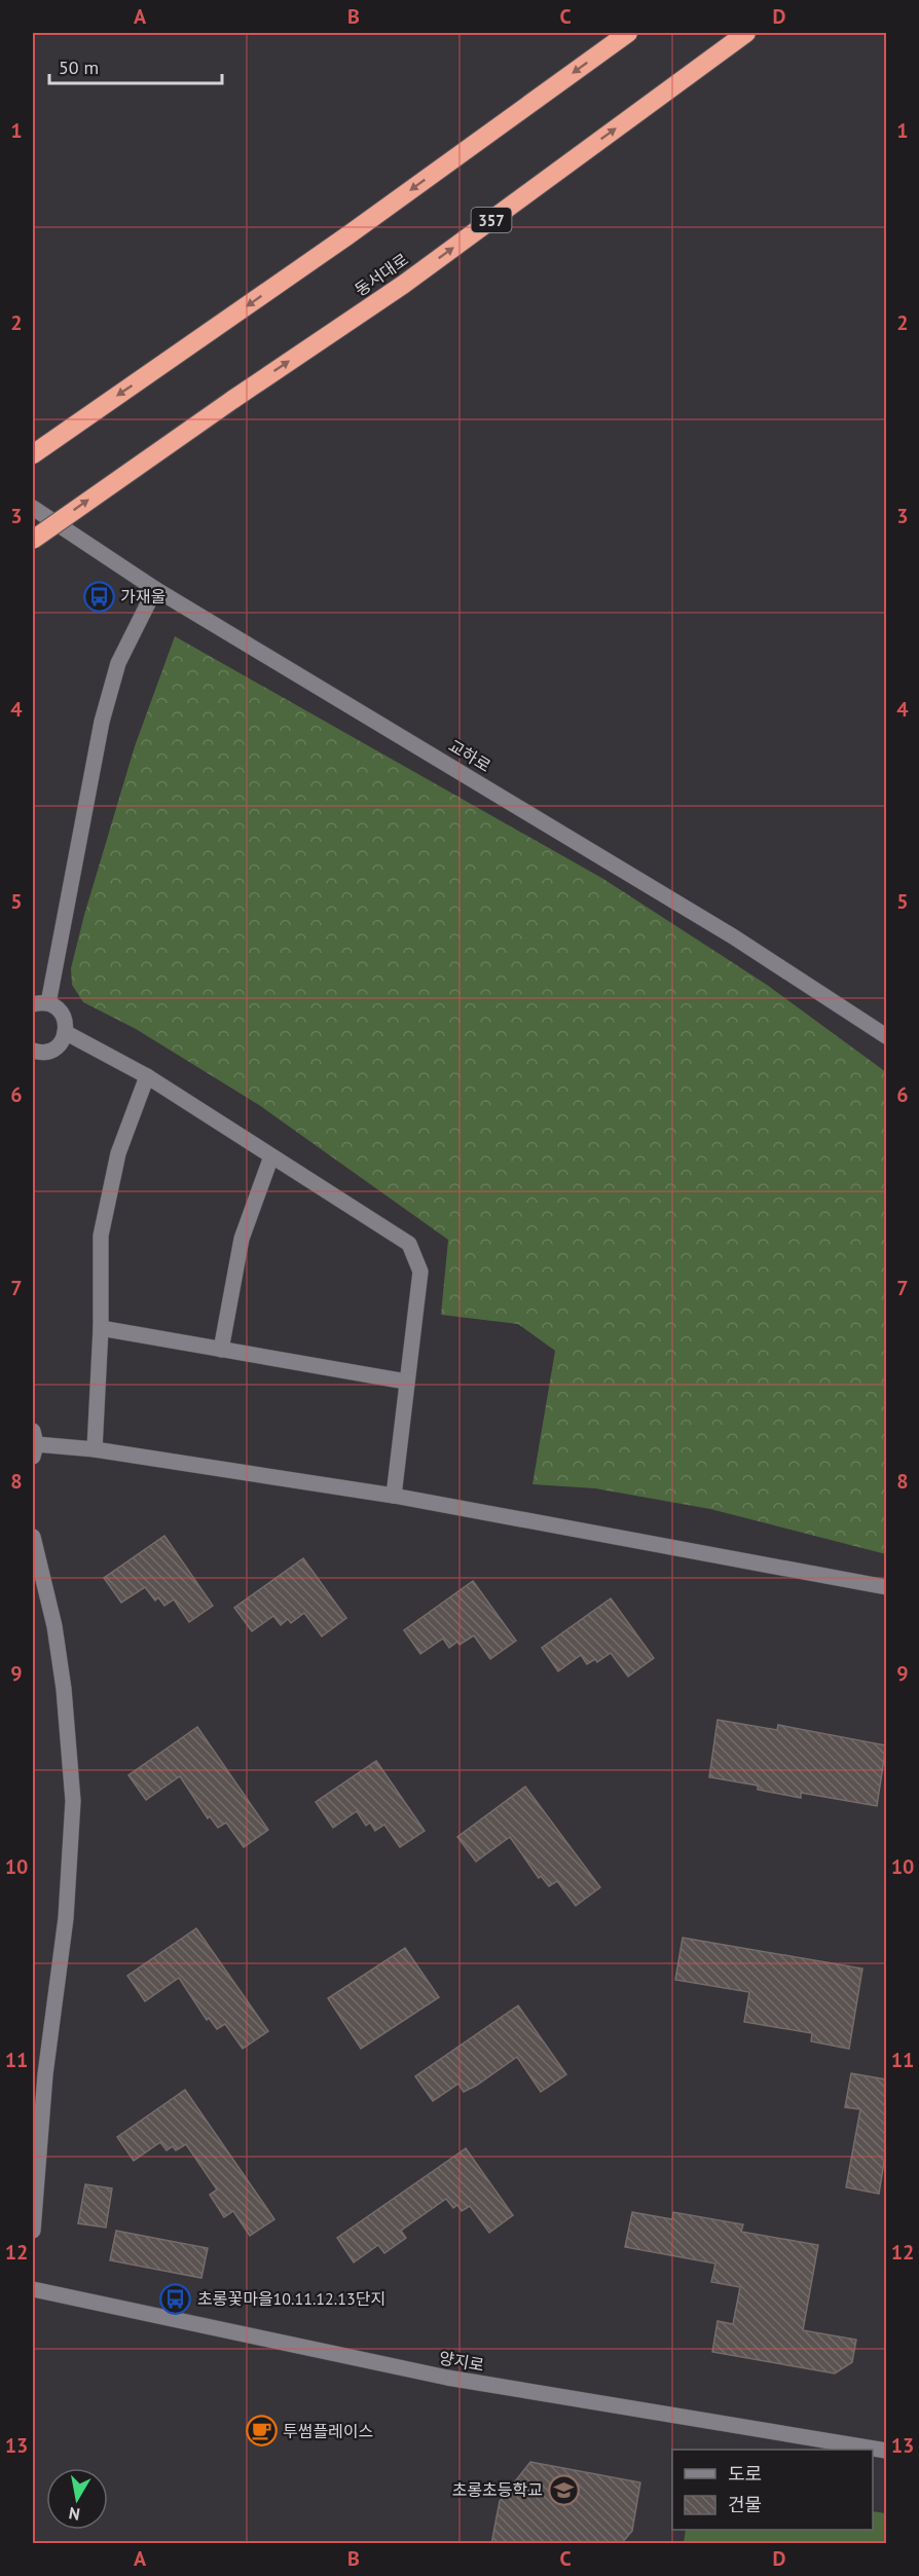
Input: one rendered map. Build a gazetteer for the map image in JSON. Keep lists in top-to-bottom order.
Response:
{
  "streets": {
    "highway": ["357", "동서대로"],
    "street": ["교하로", "양지로"]
  },
  "places": {
    "bus stop": ["가재울", "초롱꽃마을10.11.12.13단지"],
    "cafe": ["투썸플레이스"],
    "school or university": ["초롱초등학교"]
  },
  "legend": ["도로", "건물"],
  "scale_bar": "50 m",
  "north": "bottom",
  "grid": {
    "columns": [
      "A",
      "B",
      "C",
      "D"
    ],
    "rows": [
      "1",
      "2",
      "3",
      "4",
      "5",
      "6",
      "7",
      "8",
      "9",
      "10",
      "11",
      "12",
      "13"
    ]
  }
}
